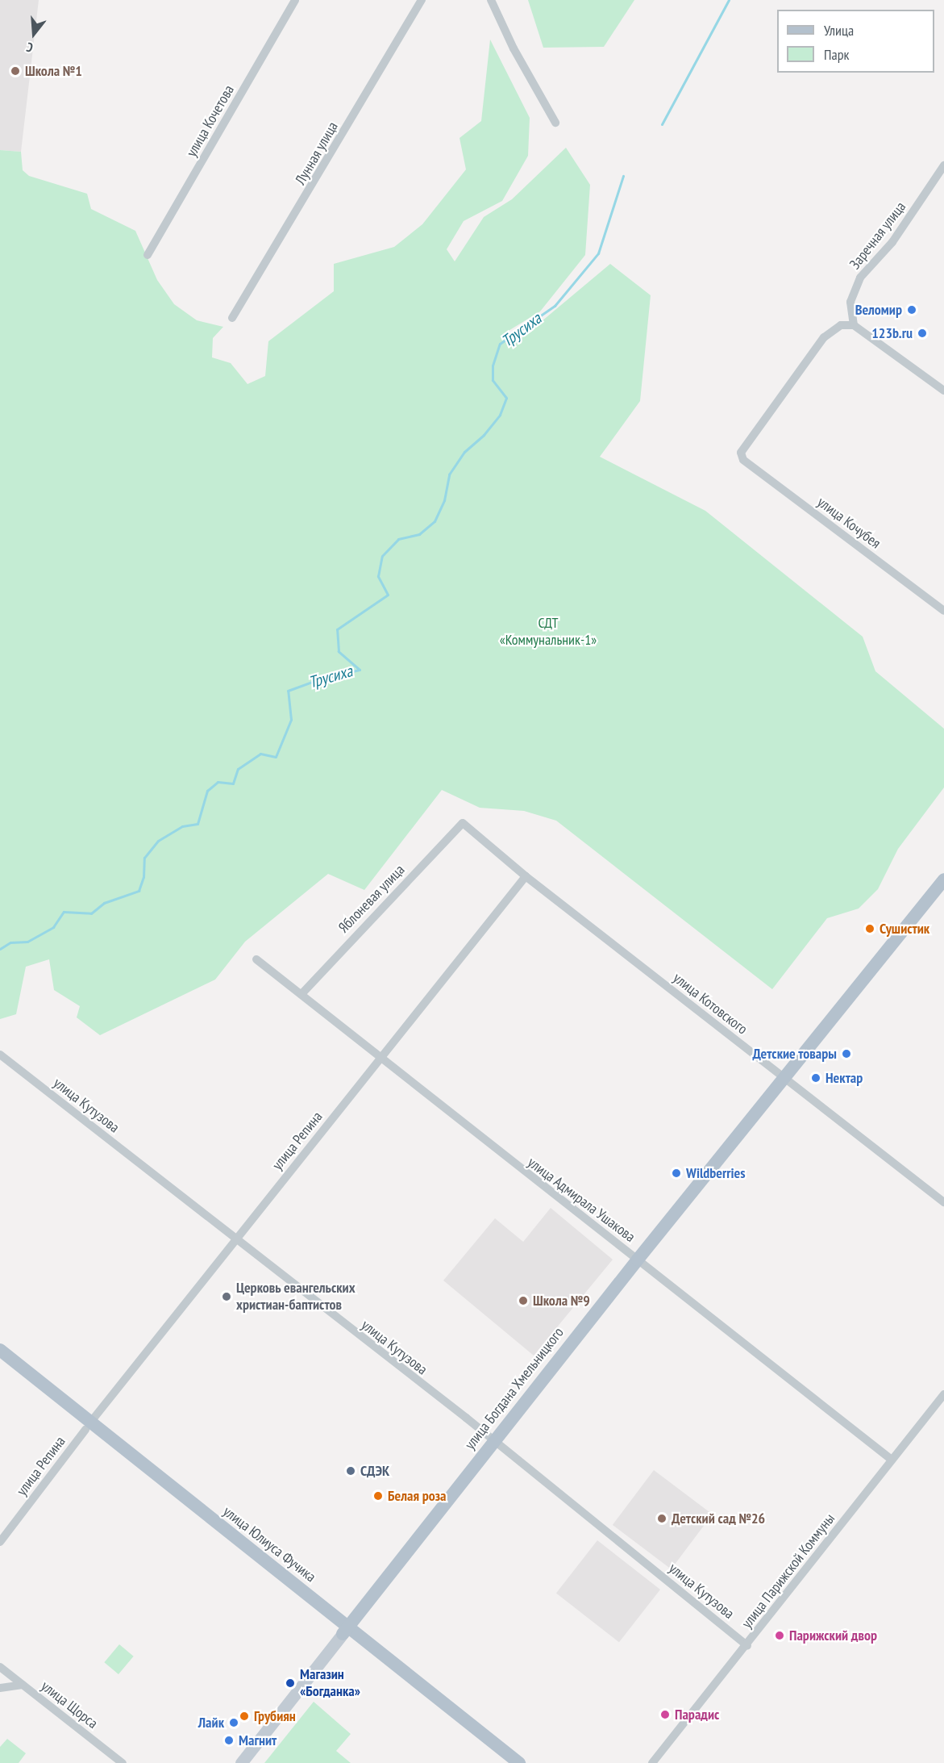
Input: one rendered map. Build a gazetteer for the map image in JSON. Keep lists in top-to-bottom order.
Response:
{
  "streets": {
    "main road": ["улица Богдана Хмельницкого", "улица Юлиуса Фучика"],
    "street": [
      "улица Кочетова",
      "Лунная улица",
      "Заречная улица",
      "улица Кочубея",
      "Яблоневая улица",
      "улица Котовского",
      "улица Кутузова",
      "улица Репина",
      "улица Адмирала Ушакова",
      "улица Парижской Коммуны",
      "улица Щорса"
    ]
  },
  "crossings": [
    ["Заречная улица", "улица Кочубея"],
    ["Яблоневая улица", "улица Котовского"],
    ["Яблоневая улица", "улица Адмирала Ушакова"],
    ["улица Котовского", "улица Репина"],
    ["улица Котовского", "улица Богдана Хмельницкого"],
    ["улица Кутузова", "улица Репина"],
    ["улица Кутузова", "улица Богдана Хмельницкого"],
    ["улица Кутузова", "улица Парижской Коммуны"],
    ["улица Репина", "улица Адмирала Ушакова"],
    ["улица Репина", "улица Юлиуса Фучика"],
    ["улица Адмирала Ушакова", "улица Богдана Хмельницкого"],
    ["улица Адмирала Ушакова", "улица Парижской Коммуны"],
    ["улица Богдана Хмельницкого", "улица Юлиуса Фучика"]
  ],
  "water": ["Трусиха"],
  "parks": ["СДТ «Коммунальник-1»"],
  "places": [
    "Школа №1",
    "Веломир",
    "123b.ru",
    "Сушистик",
    "Детские товары",
    "Нектар",
    "Wildberries",
    "Церковь евангельских христиан-баптистов",
    "Школа №9",
    "СДЭК",
    "Белая роза",
    "Детский сад №26",
    "Парижский двор",
    "Магазин «Богданка»",
    "Парадис",
    "Грубиян",
    "Лайк",
    "Магнит"
  ],
  "legend": ["Улица", "Парк"],
  "north": "bottom"
}
